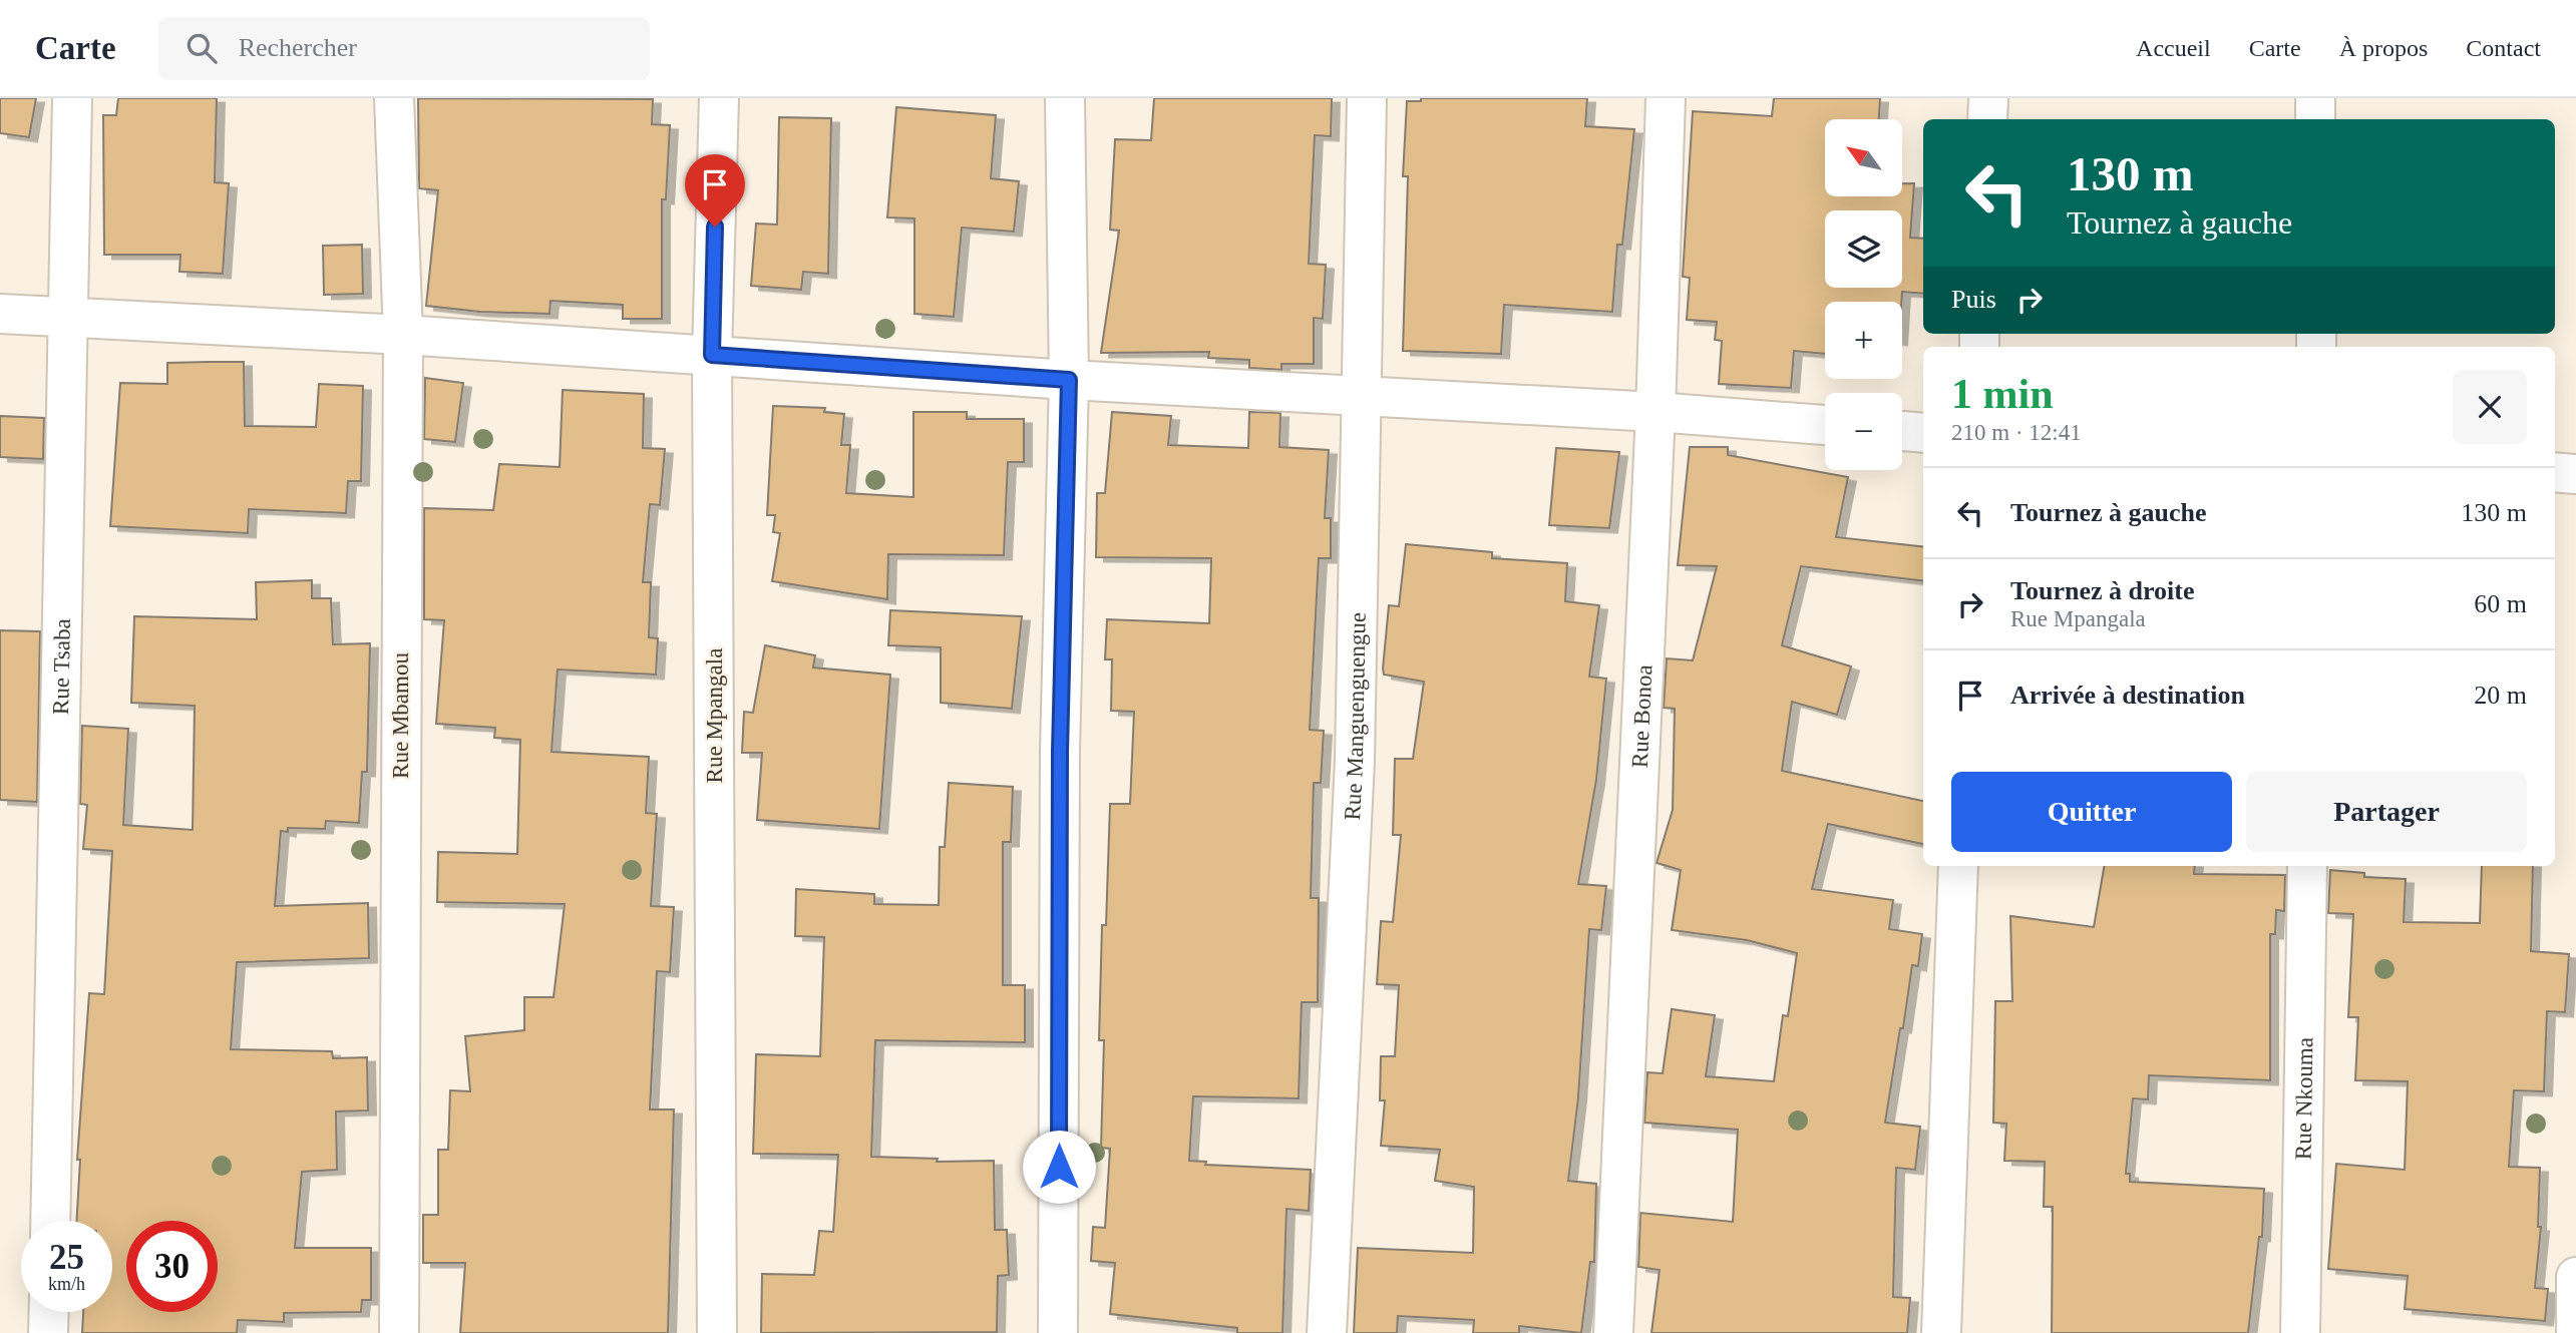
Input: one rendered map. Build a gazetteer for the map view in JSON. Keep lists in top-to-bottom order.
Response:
{
  "streets": {
    "street": [
      "Rue Tsaba",
      "Rue Mbamou",
      "Rue Mpangala",
      "Rue Manguenguengue",
      "Rue Bonoa",
      "Rue Nkouma"
    ]
  },
  "north": "top left",
  "page": {
    "header": "Carte",
    "search": "Rechercher",
    "nav": [
      "Accueil",
      "Carte",
      "À propos",
      "Contact"
    ],
    "map_buttons": ["+", "−"],
    "turn": ["130 m", "Tournez à gauche"],
    "then": "Puis",
    "heading": ["1 min", "210 m · 12:41"],
    "list": [
      {
        "name": "Tournez à gauche",
        "value": "130 m"
      },
      {
        "name": "Tournez à droite",
        "note": "Rue Mpangala",
        "value": "60 m"
      },
      {
        "name": "Arrivée à destination",
        "value": "20 m"
      }
    ],
    "buttons": ["Quitter", "Partager"],
    "speed": "25 km/h",
    "limit": "30"
  }
}
